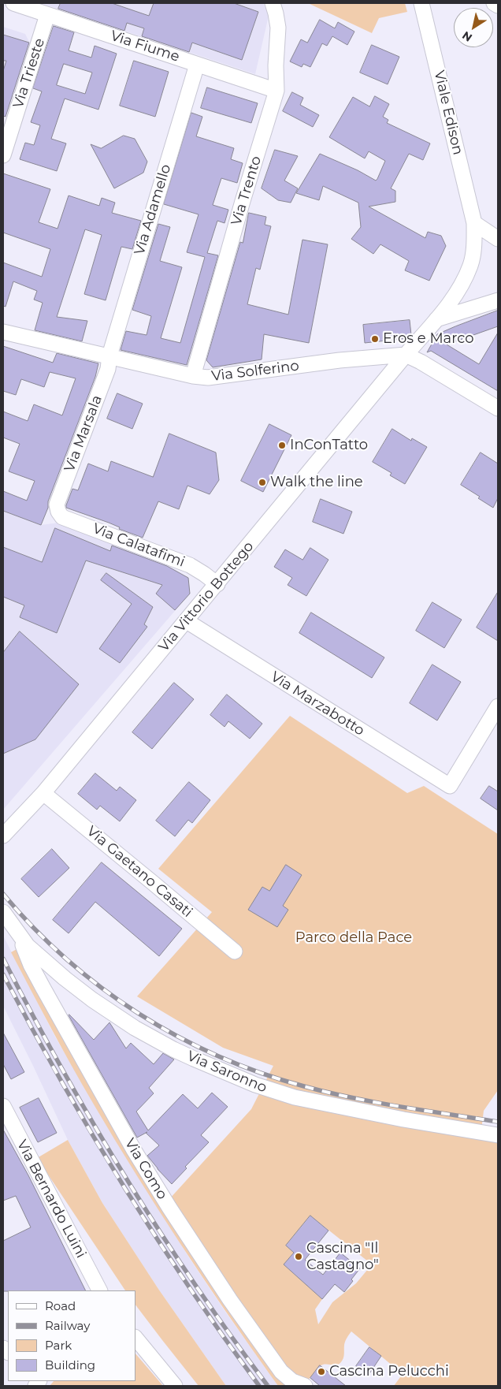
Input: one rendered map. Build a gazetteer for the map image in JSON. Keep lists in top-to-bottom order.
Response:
{
  "streets": {
    "street": [
      "Via Fiume",
      "Via Trieste",
      "Viale Edison",
      "Via Trento",
      "Via Adamello",
      "Via Solferino",
      "Via Marsala",
      "Via Calatafimi",
      "Via Vittorio Bottego",
      "Via Marzabotto",
      "Via Gaetano Casati",
      "Via Saronno",
      "Via Como",
      "Via Bernardo Luini"
    ]
  },
  "crossings": [
    ["Via Fiume", "Via Trieste"],
    ["Via Fiume", "Via Trento"],
    ["Via Fiume", "Via Adamello"],
    ["Viale Edison", "Via Vittorio Bottego"],
    ["Via Trento", "Via Solferino"],
    ["Via Adamello", "Via Solferino"],
    ["Via Adamello", "Via Marsala"],
    ["Via Solferino", "Via Marsala"],
    ["Via Solferino", "Via Vittorio Bottego"],
    ["Via Marsala", "Via Calatafimi"],
    ["Via Calatafimi", "Via Vittorio Bottego"],
    ["Via Vittorio Bottego", "Via Marzabotto"],
    ["Via Vittorio Bottego", "Via Gaetano Casati"],
    ["Via Saronno", "Via Como"]
  ],
  "parks": ["Parco della Pace"],
  "places": [
    "Eros e Marco",
    "InConTatto",
    "Walk the line",
    "Cascina \"Il Castagno\"",
    "Cascina Pelucchi"
  ],
  "legend": [
    "Road",
    "Railway",
    "Park",
    "Building"
  ],
  "north": "bottom left"
}
